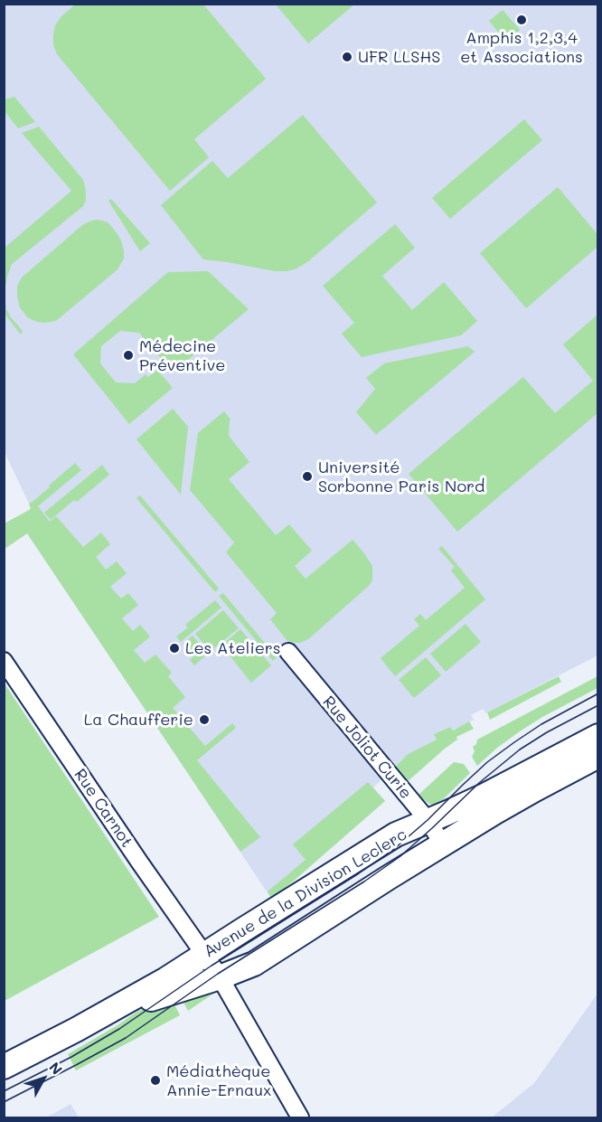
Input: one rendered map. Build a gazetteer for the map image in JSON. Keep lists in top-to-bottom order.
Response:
{
  "streets": {
    "street": ["Rue Joliot Curie", "Rue Carnot", "Avenue de la Division Leclerc"]
  },
  "crossings": [
    ["Rue Joliot Curie", "Avenue de la Division Leclerc"],
    ["Rue Carnot", "Avenue de la Division Leclerc"]
  ],
  "places": [
    "Amphis 1,2,3,4 et Associations",
    "UFR LLSHS",
    "Médecine Préventive",
    "Université Sorbonne Paris Nord",
    "Les Ateliers",
    "La Chaufferie",
    "Médiathèque Annie-Ernaux"
  ],
  "north": "top right"
}
